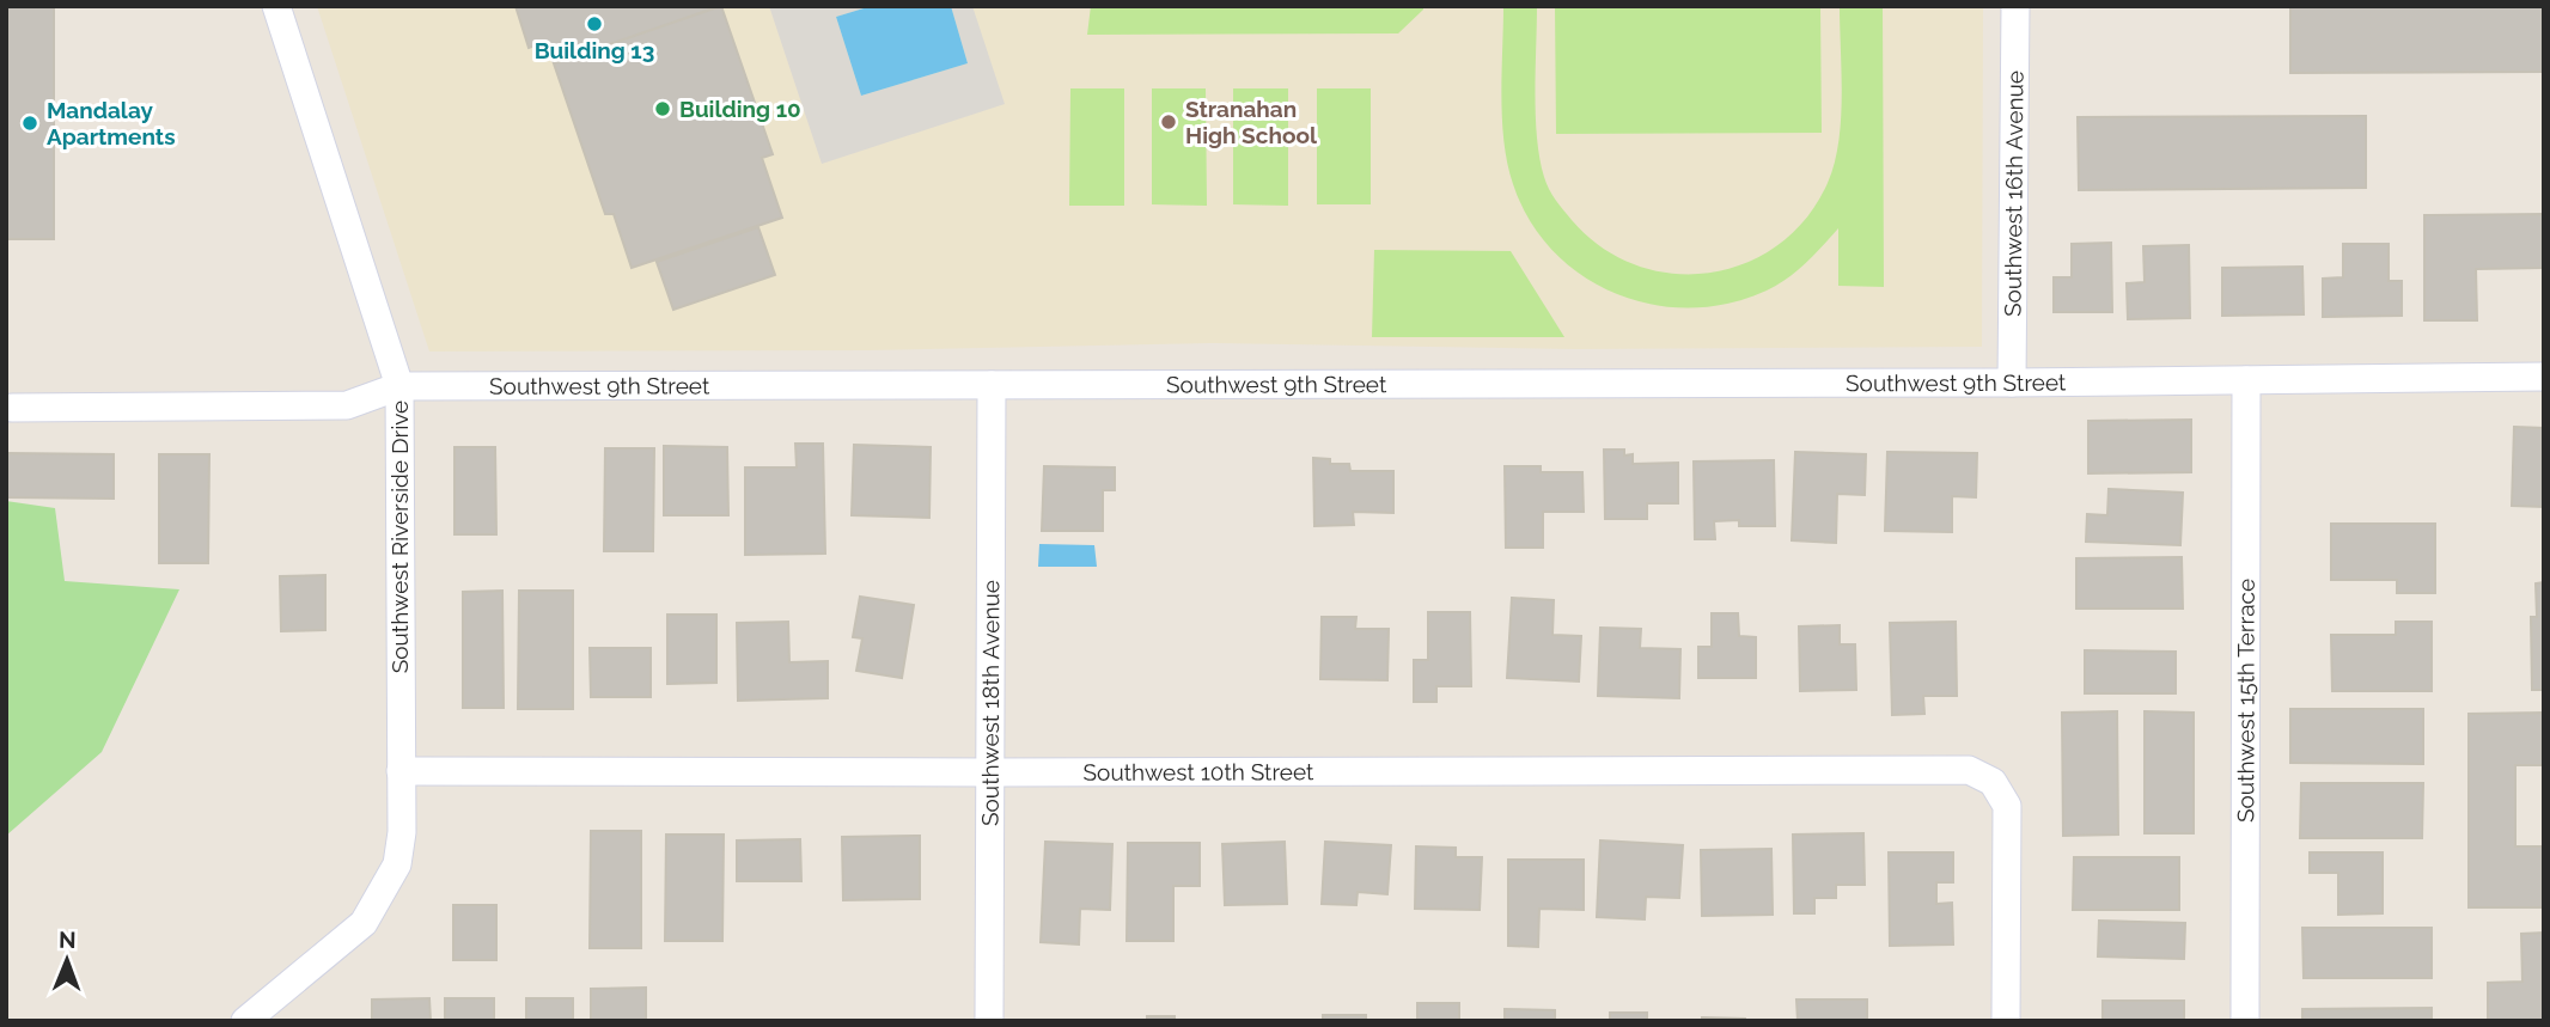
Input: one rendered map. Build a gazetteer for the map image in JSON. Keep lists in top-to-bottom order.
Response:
{
  "streets": {
    "street": [
      "Southwest 16th Avenue",
      "Southwest 9th Street",
      "Southwest Riverside Drive",
      "Southwest 15th Terrace",
      "Southwest 18th Avenue",
      "Southwest 10th Street"
    ]
  },
  "crossings": [
    ["Southwest 16th Avenue", "Southwest 9th Street"],
    ["Southwest 9th Street", "Southwest Riverside Drive"],
    ["Southwest 9th Street", "Southwest 15th Terrace"],
    ["Southwest 9th Street", "Southwest 18th Avenue"],
    ["Southwest Riverside Drive", "Southwest 10th Street"],
    ["Southwest 18th Avenue", "Southwest 10th Street"]
  ],
  "places": [
    "Building 13",
    "Building 10",
    "Stranahan High School",
    "Mandalay Apartments"
  ],
  "north": "top"
}
